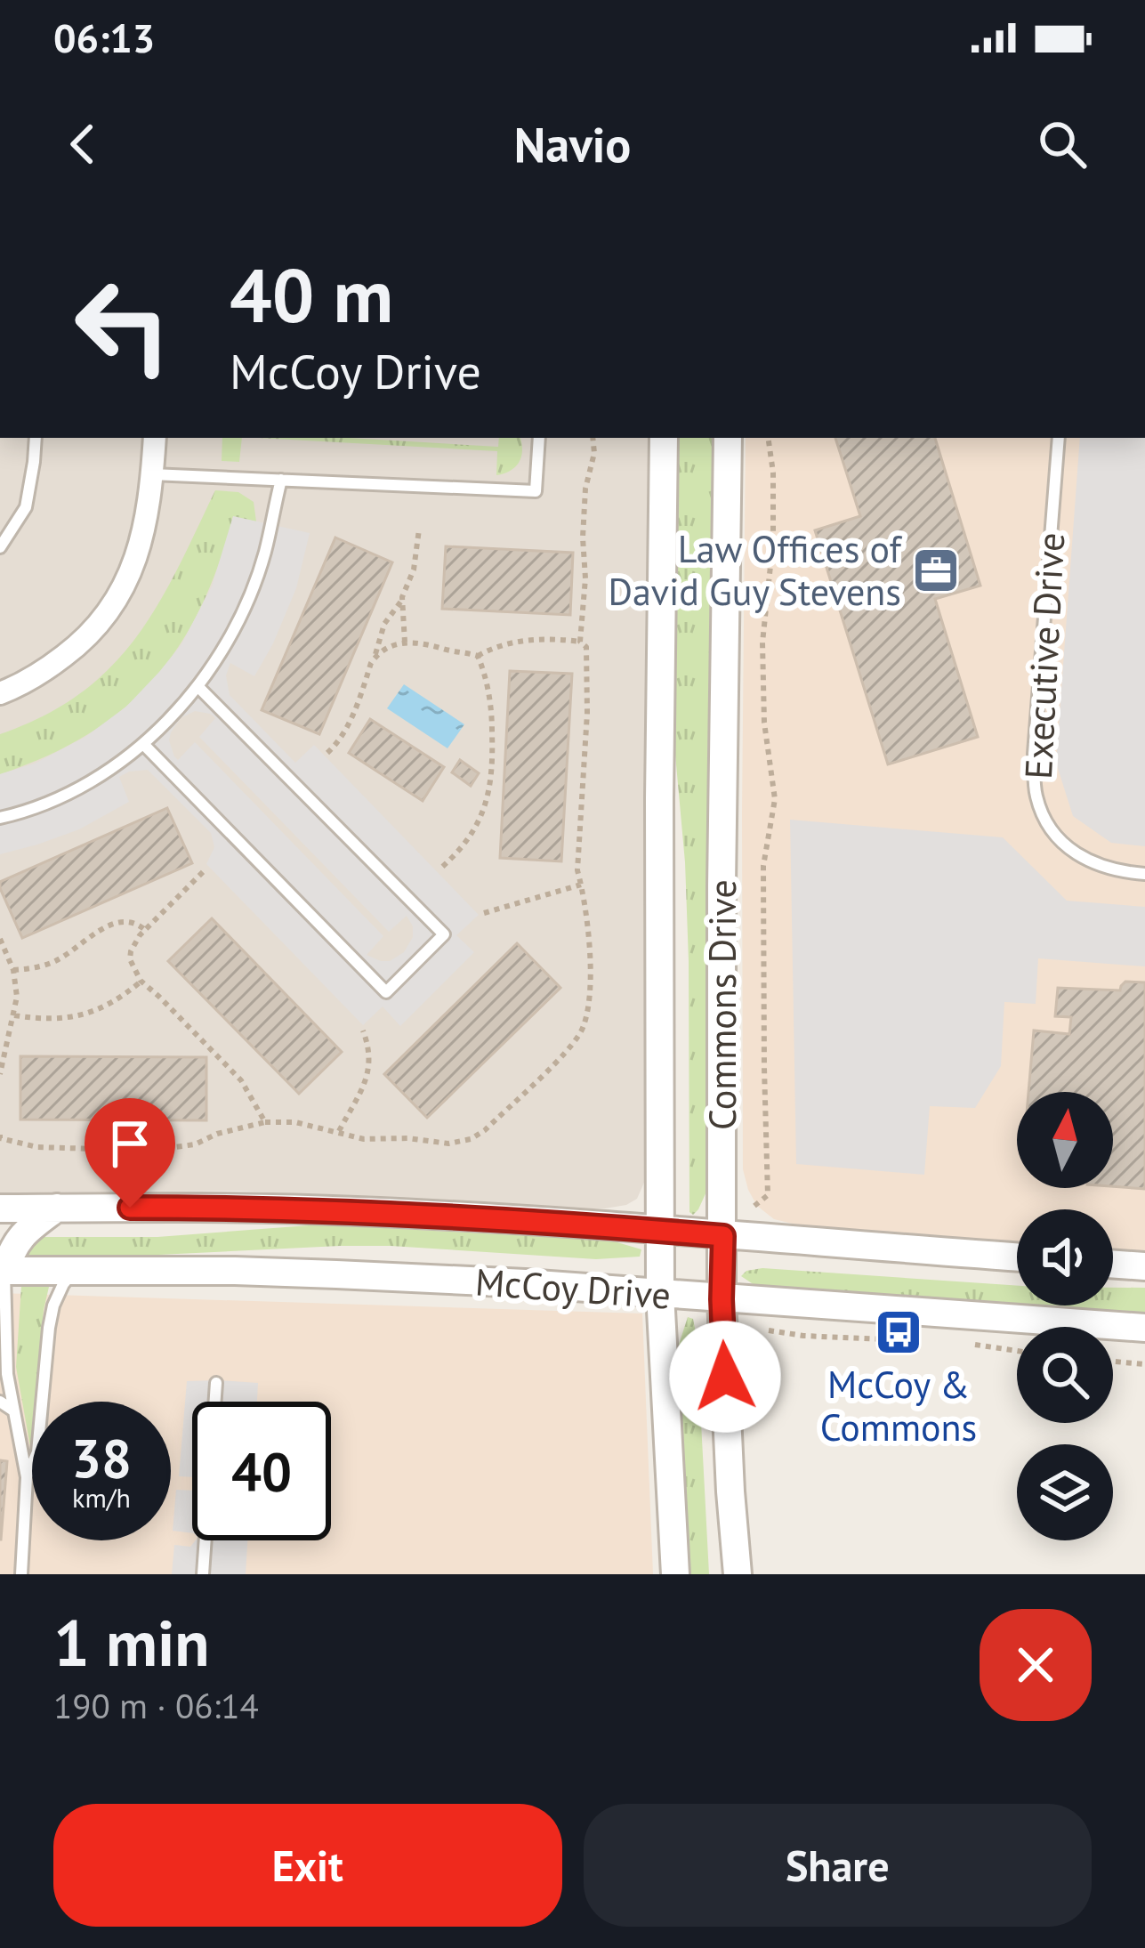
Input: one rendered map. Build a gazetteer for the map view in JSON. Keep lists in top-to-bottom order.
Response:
{
  "streets": {
    "street": ["Commons Drive", "McCoy Drive"],
    "lane": ["Executive Drive"]
  },
  "crossings": [
    ["Commons Drive", "McCoy Drive"]
  ],
  "places": {
    "office": ["Law Offices of David Guy Stevens"],
    "bus stop": ["McCoy & Commons"]
  },
  "north": "top",
  "page": {
    "status": "06:13",
    "header": "Navio",
    "turn": ["40 m", "McCoy Drive"],
    "speed": "38 km/h",
    "limit": "40",
    "heading": ["1 min", "190 m · 06:14"],
    "buttons": ["Exit", "Share"]
  }
}
